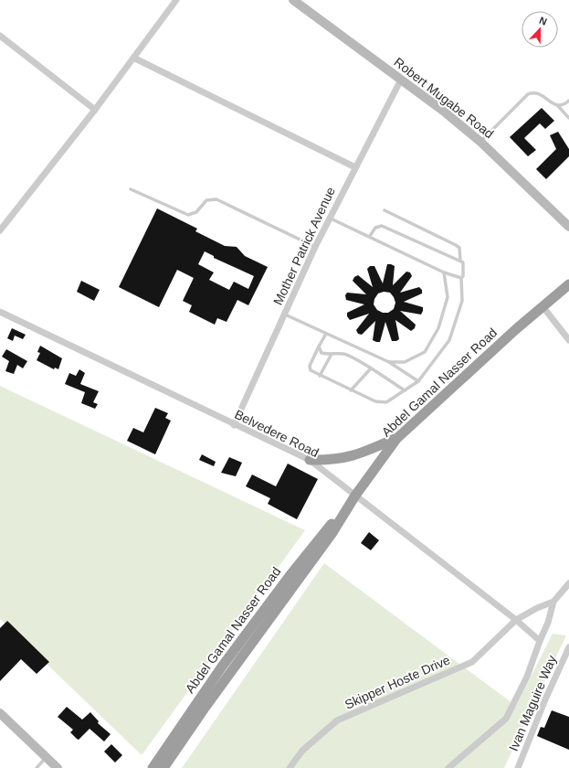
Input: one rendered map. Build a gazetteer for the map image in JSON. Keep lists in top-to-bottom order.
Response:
{
  "streets": {
    "highway": ["Abdel Gamal Nasser Road"],
    "main road": ["Robert Mugabe Road"],
    "street": [
      "Mother Patrick Avenue",
      "Belvedere Road",
      "Skipper Hoste Drive",
      "Ivan Maguire Way"
    ]
  },
  "crossings": [
    ["Robert Mugabe Road", "Mother Patrick Avenue"],
    ["Mother Patrick Avenue", "Belvedere Road"],
    ["Abdel Gamal Nasser Road", "Belvedere Road"],
    ["Belvedere Road", "Skipper Hoste Drive"]
  ],
  "north": "top"
}
